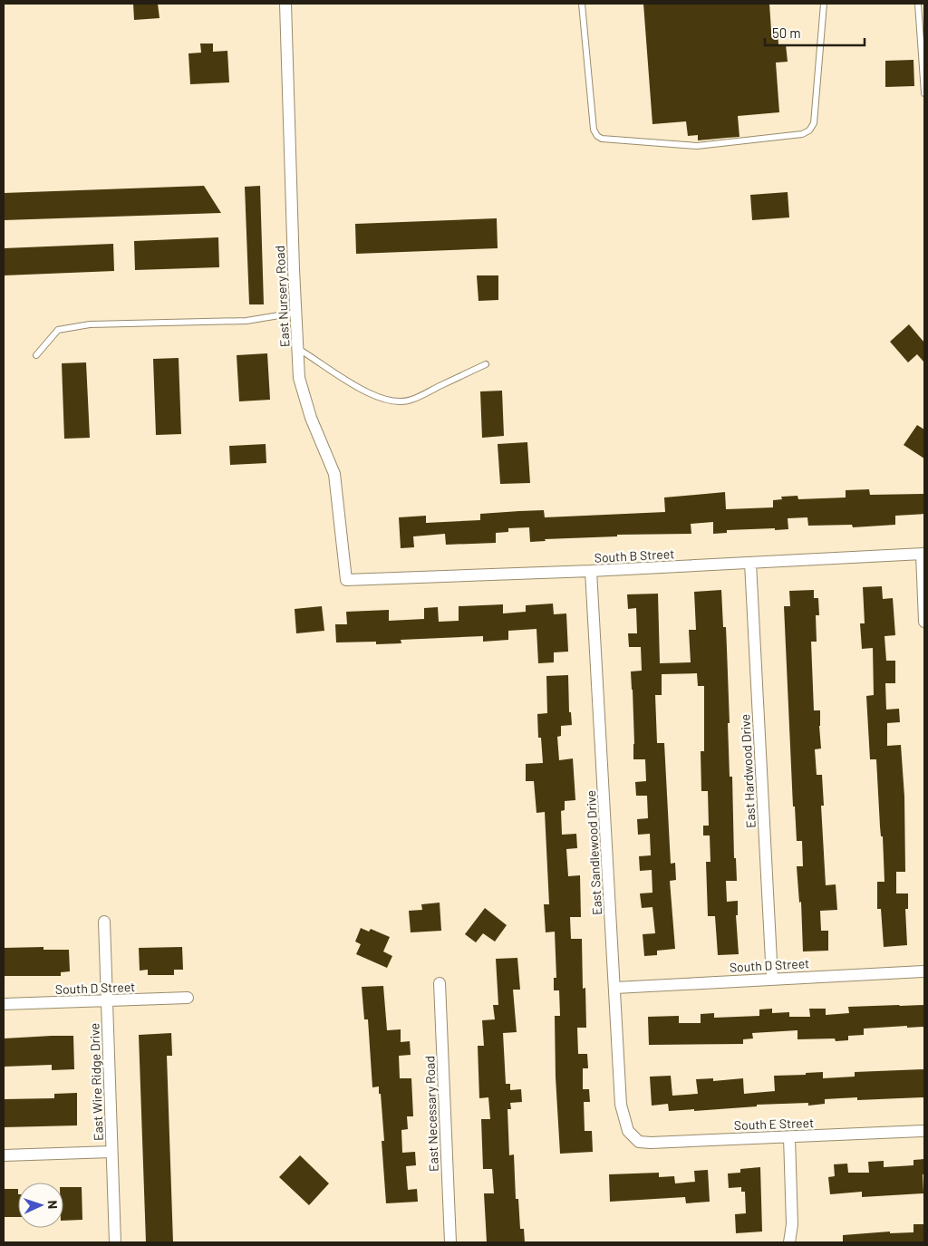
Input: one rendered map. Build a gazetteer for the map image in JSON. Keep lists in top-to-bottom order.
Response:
{
  "streets": {
    "street": [
      "East Nursery Road",
      "South B Street",
      "East Hardwood Drive",
      "East Sandlewood Drive",
      "South D Street",
      "East Wire Ridge Drive",
      "East Necessary Road",
      "South E Street"
    ]
  },
  "crossings": [
    ["East Nursery Road", "South B Street"],
    ["South B Street", "East Hardwood Drive"],
    ["South B Street", "East Sandlewood Drive"],
    ["East Hardwood Drive", "South D Street"],
    ["East Sandlewood Drive", "South D Street"],
    ["East Sandlewood Drive", "South E Street"],
    ["South D Street", "East Wire Ridge Drive"]
  ],
  "scale_bar": "50 m",
  "north": "right"
}
